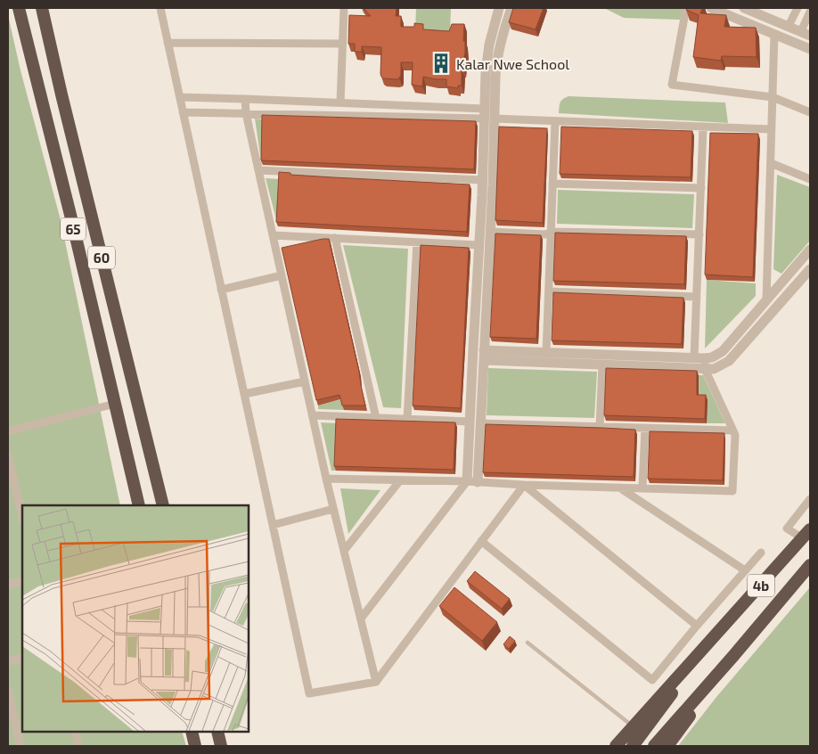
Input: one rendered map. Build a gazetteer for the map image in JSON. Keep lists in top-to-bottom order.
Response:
{
  "streets": {
    "highway": ["65", "60", "4b"]
  },
  "places": {
    "building": ["Kalar Nwe School"]
  }
}
